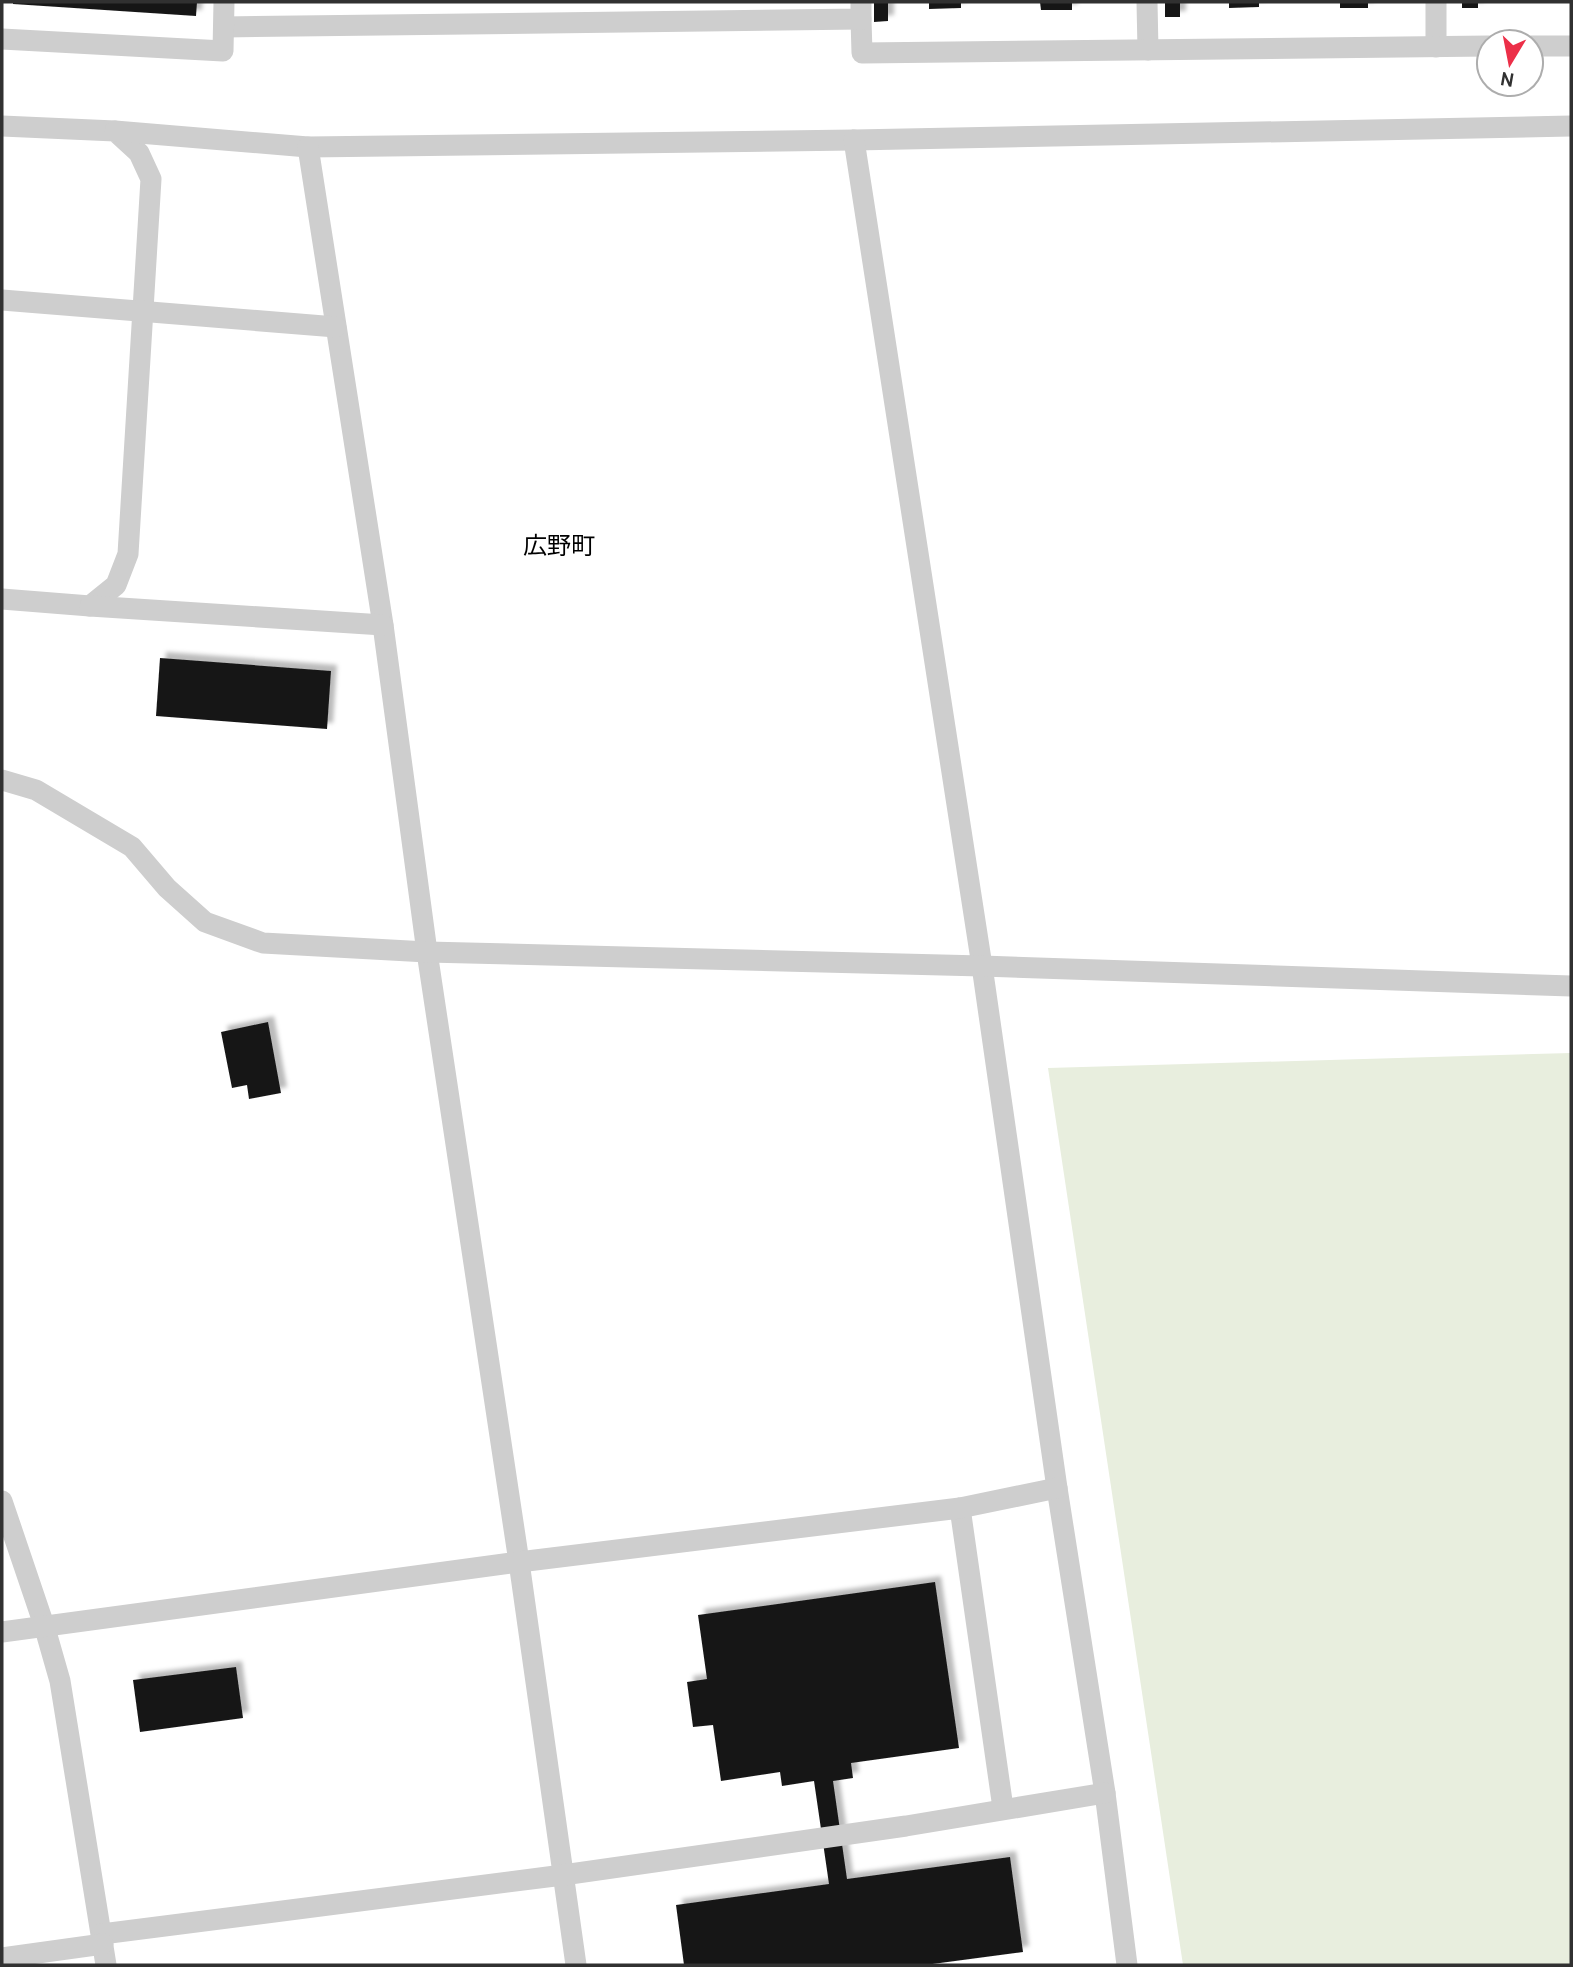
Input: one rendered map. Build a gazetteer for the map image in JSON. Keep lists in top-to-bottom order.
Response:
{
  "districts": ["広野町"],
  "north": "bottom"
}
